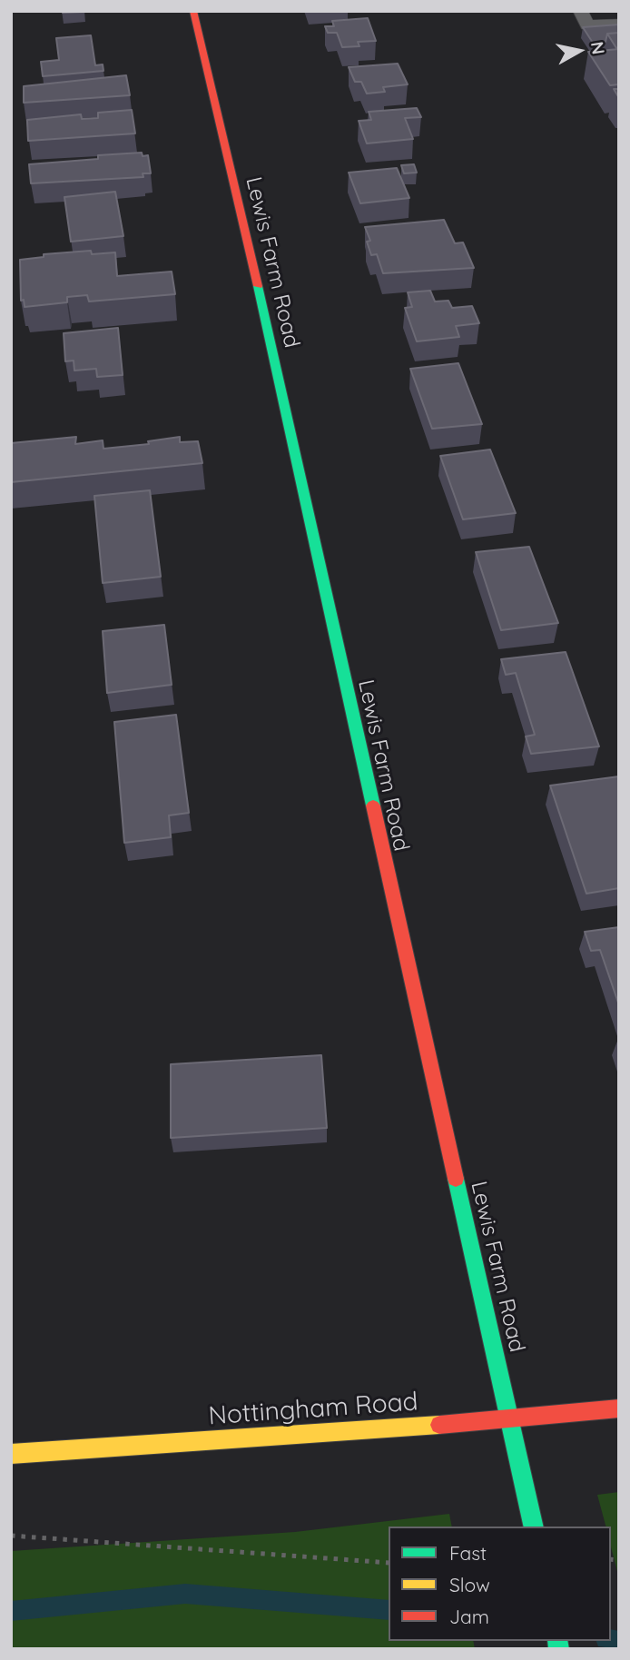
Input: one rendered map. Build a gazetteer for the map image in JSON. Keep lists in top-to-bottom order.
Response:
{
  "streets": {
    "street": ["Lewis Farm Road", "Nottingham Road"]
  },
  "crossings": [
    ["Lewis Farm Road", "Nottingham Road"]
  ],
  "legend": ["Fast", "Slow", "Jam"],
  "north": "right"
}
